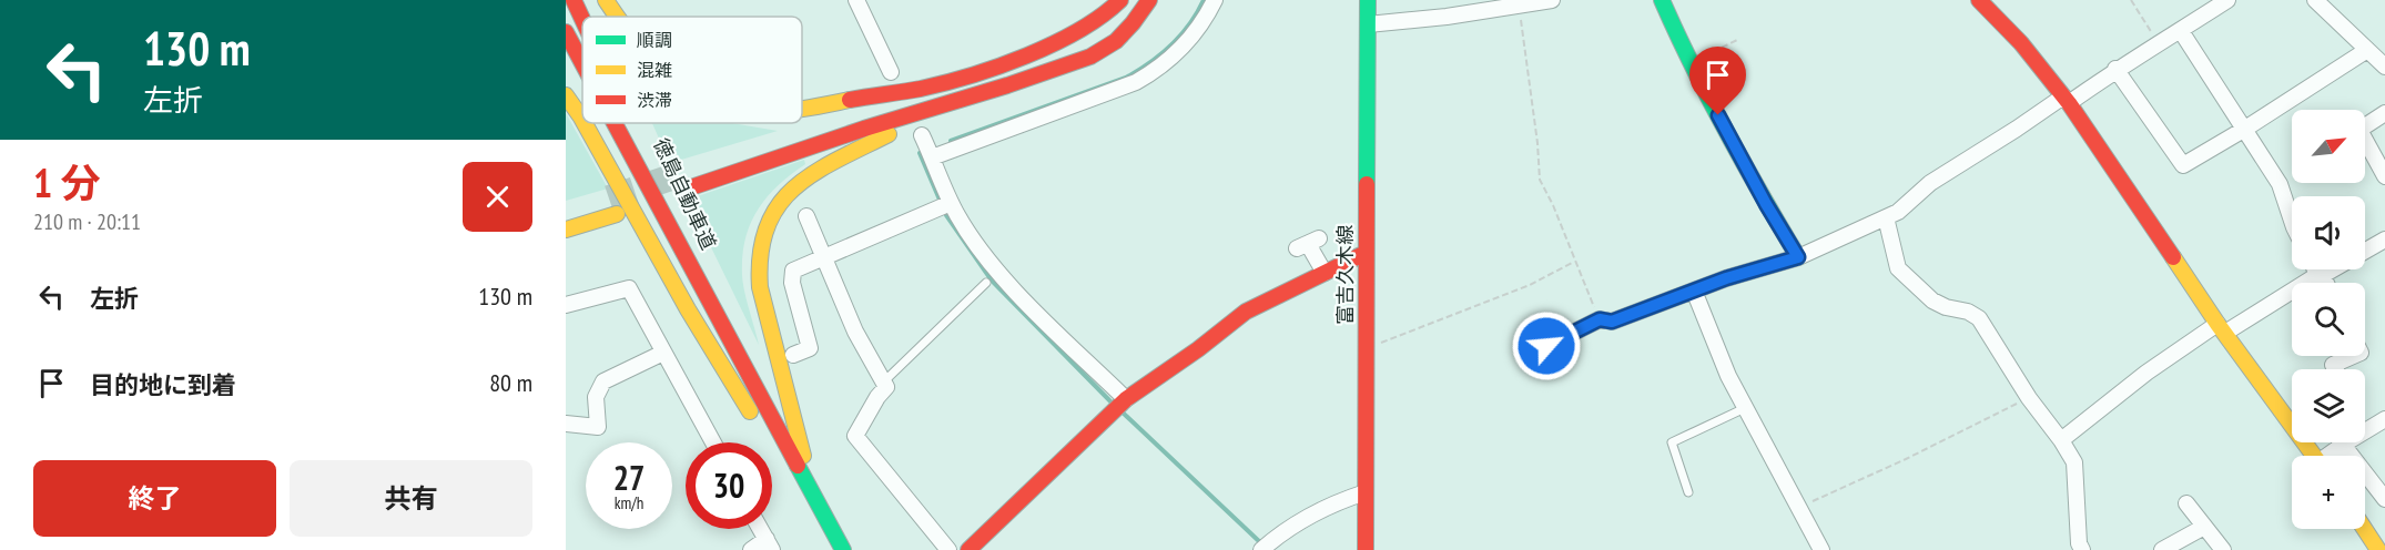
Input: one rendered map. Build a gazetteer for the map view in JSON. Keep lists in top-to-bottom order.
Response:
{
  "streets": {
    "main road": ["徳島自動車道", "富吉久木線"]
  },
  "legend": ["順調", "混雑", "渋滞"],
  "north": "top right",
  "page": {
    "turn": ["130 m", "左折"],
    "map_buttons": "+",
    "heading": ["1 分", "210 m · 20:11"],
    "list": [
      {
        "name": "左折",
        "value": "130 m"
      },
      {
        "name": "目的地に到着",
        "value": "80 m"
      }
    ],
    "speed": "27 km/h",
    "limit": "30",
    "buttons": ["終了", "共有"]
  }
}
